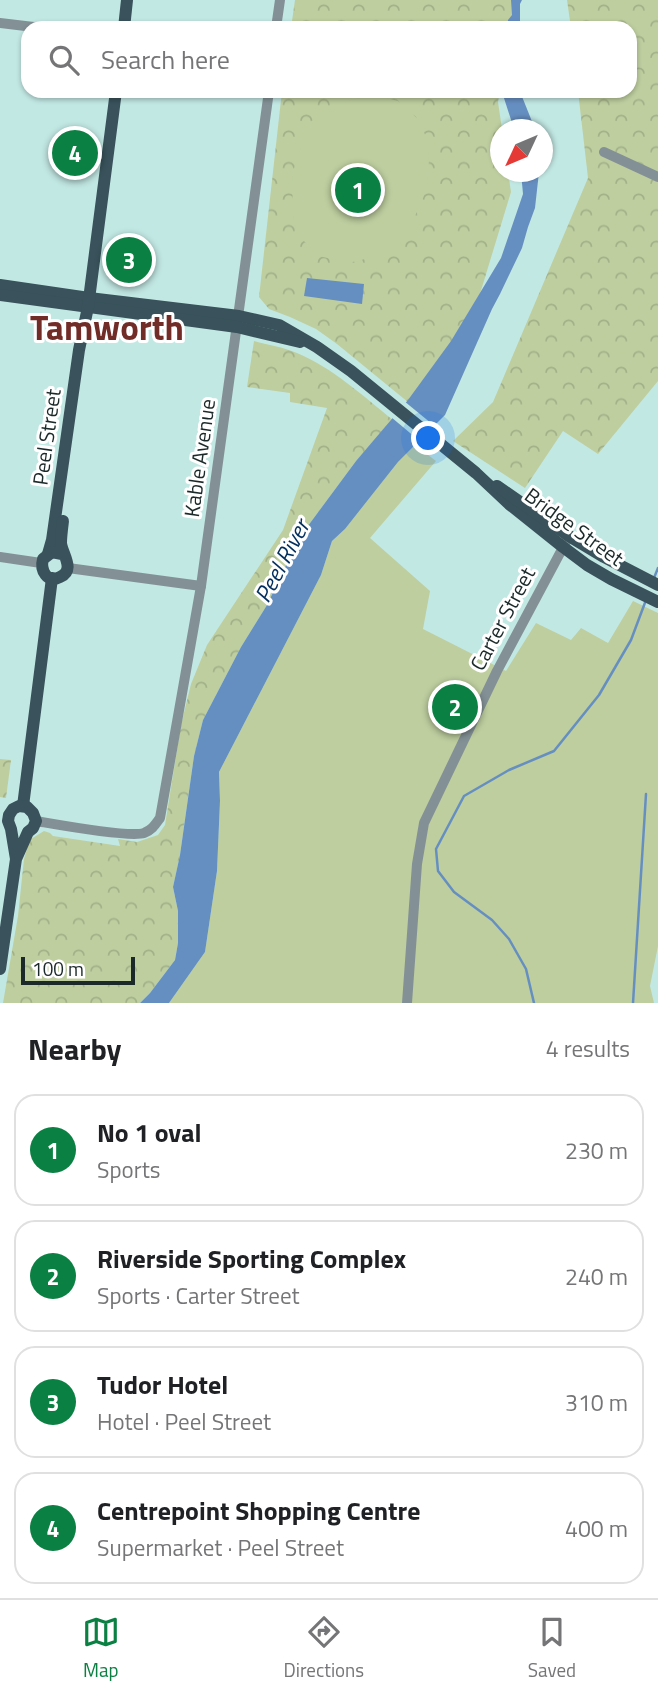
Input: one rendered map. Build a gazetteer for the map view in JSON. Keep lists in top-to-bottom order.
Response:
{
  "streets": {
    "main road": ["Peel Street", "Bridge Street"],
    "street": ["Kable Avenue", "Carter Street"]
  },
  "crossings": [
    ["Peel Street", "Bridge Street"],
    ["Kable Avenue", "Bridge Street"],
    ["Bridge Street", "Carter Street"]
  ],
  "districts": ["Tamworth"],
  "water": ["Peel River"],
  "scale_bar": "100 m",
  "north": "bottom left",
  "page": {
    "search": "Search here",
    "pins": [
      "4",
      "1",
      "3",
      "2"
    ],
    "scale": "100 m",
    "heading": ["Nearby", "4 results"],
    "list": [
      {
        "mark": "1",
        "name": "No 1 oval",
        "note": "Sports",
        "value": "230 m"
      },
      {
        "mark": "2",
        "name": "Riverside Sporting Complex",
        "note": "Sports · Carter Street",
        "value": "240 m"
      },
      {
        "mark": "3",
        "name": "Tudor Hotel",
        "note": "Hotel · Peel Street",
        "value": "310 m"
      },
      {
        "mark": "4",
        "name": "Centrepoint Shopping Centre",
        "note": "Supermarket · Peel Street",
        "value": "400 m"
      }
    ],
    "nav": ["Map", "Directions", "Saved"]
  }
}
